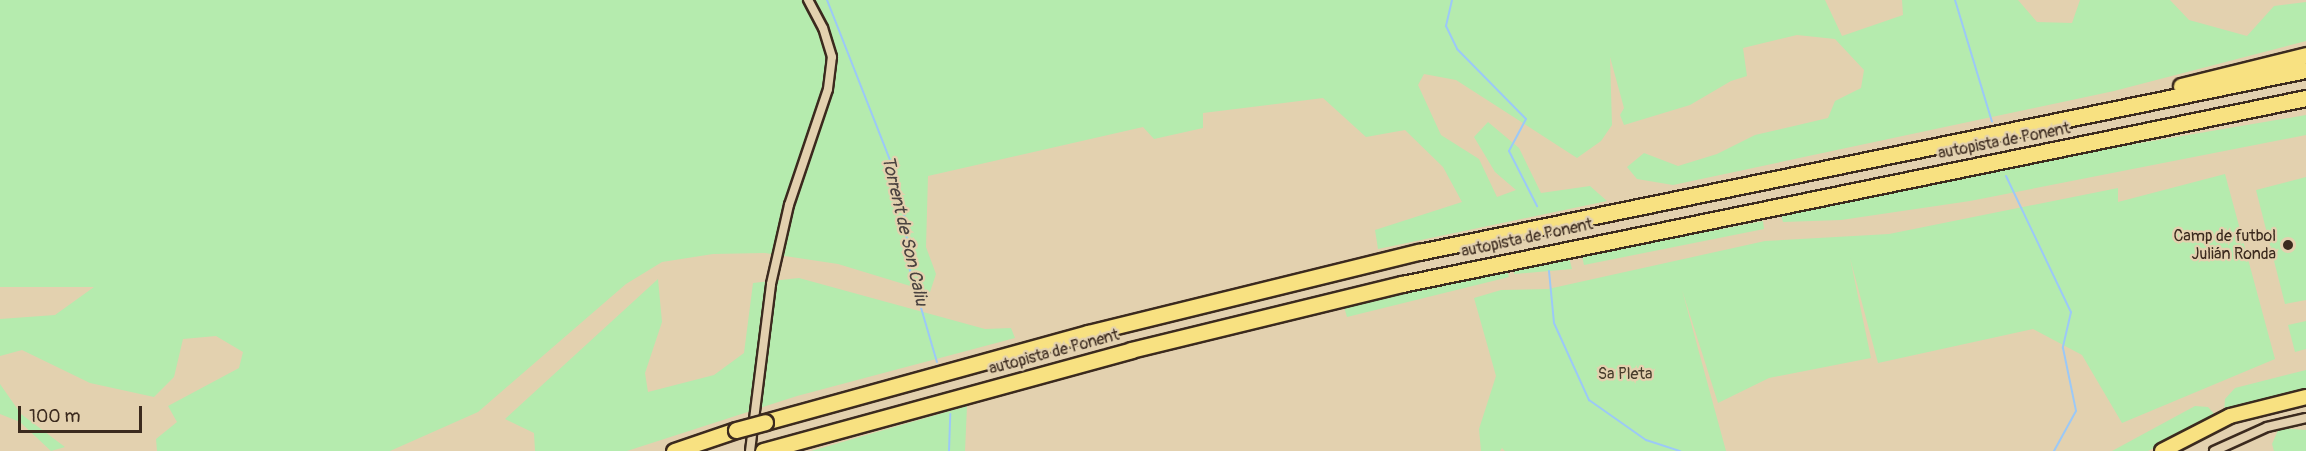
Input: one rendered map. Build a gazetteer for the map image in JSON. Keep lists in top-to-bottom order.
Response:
{
  "streets": {
    "highway": ["autopista de Ponent"]
  },
  "water": ["Torrent de Son Caliu"],
  "parks": ["Sa Pleta"],
  "places": ["Camp de futbol Julián Ronda"],
  "scale_bar": "100 m"
}
